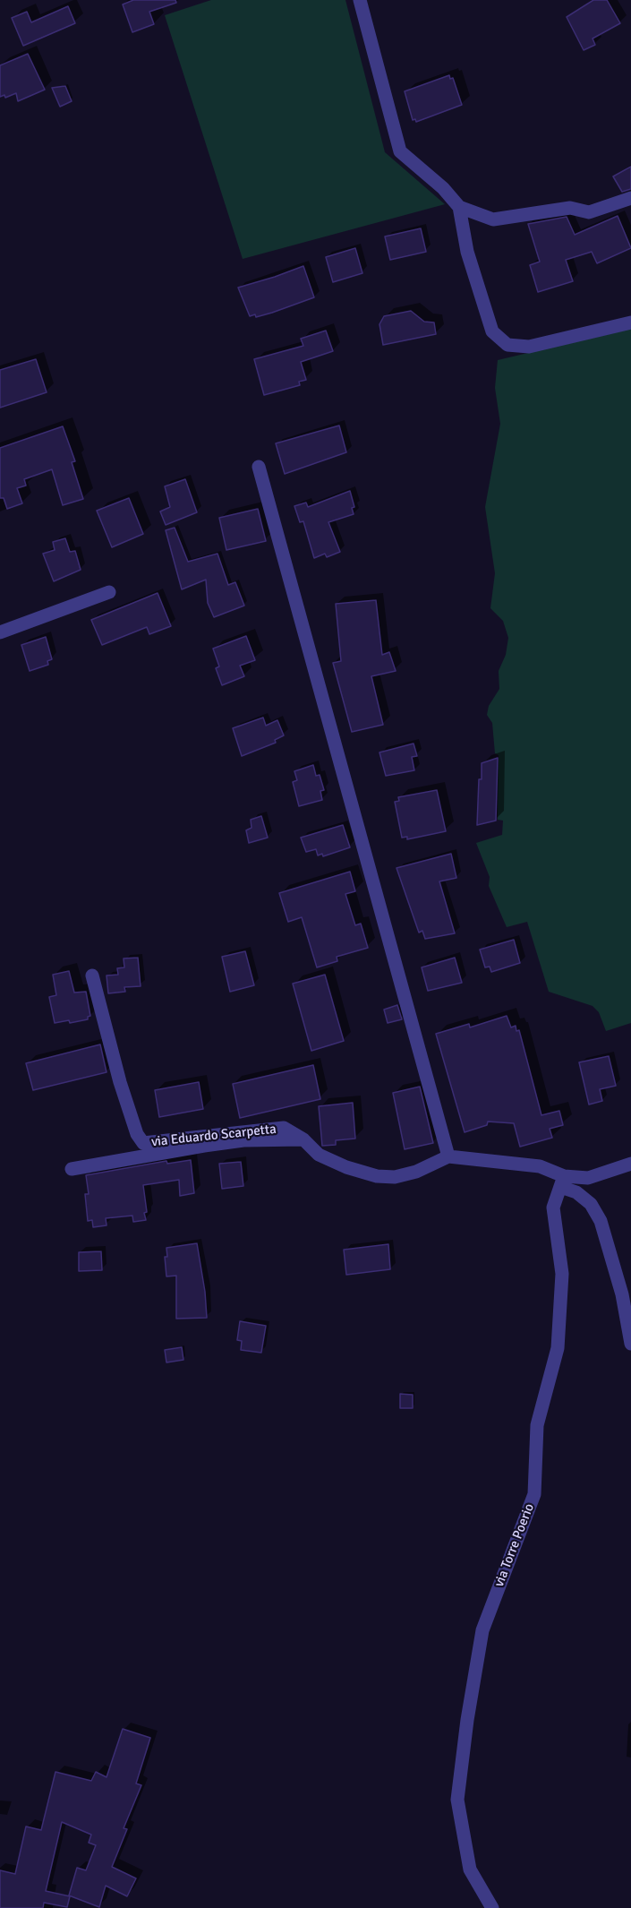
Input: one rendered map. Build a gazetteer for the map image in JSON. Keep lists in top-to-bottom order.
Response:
{
  "streets": {
    "street": ["via Eduardo Scarpetta", "via Torre Poerio"]
  }
}
